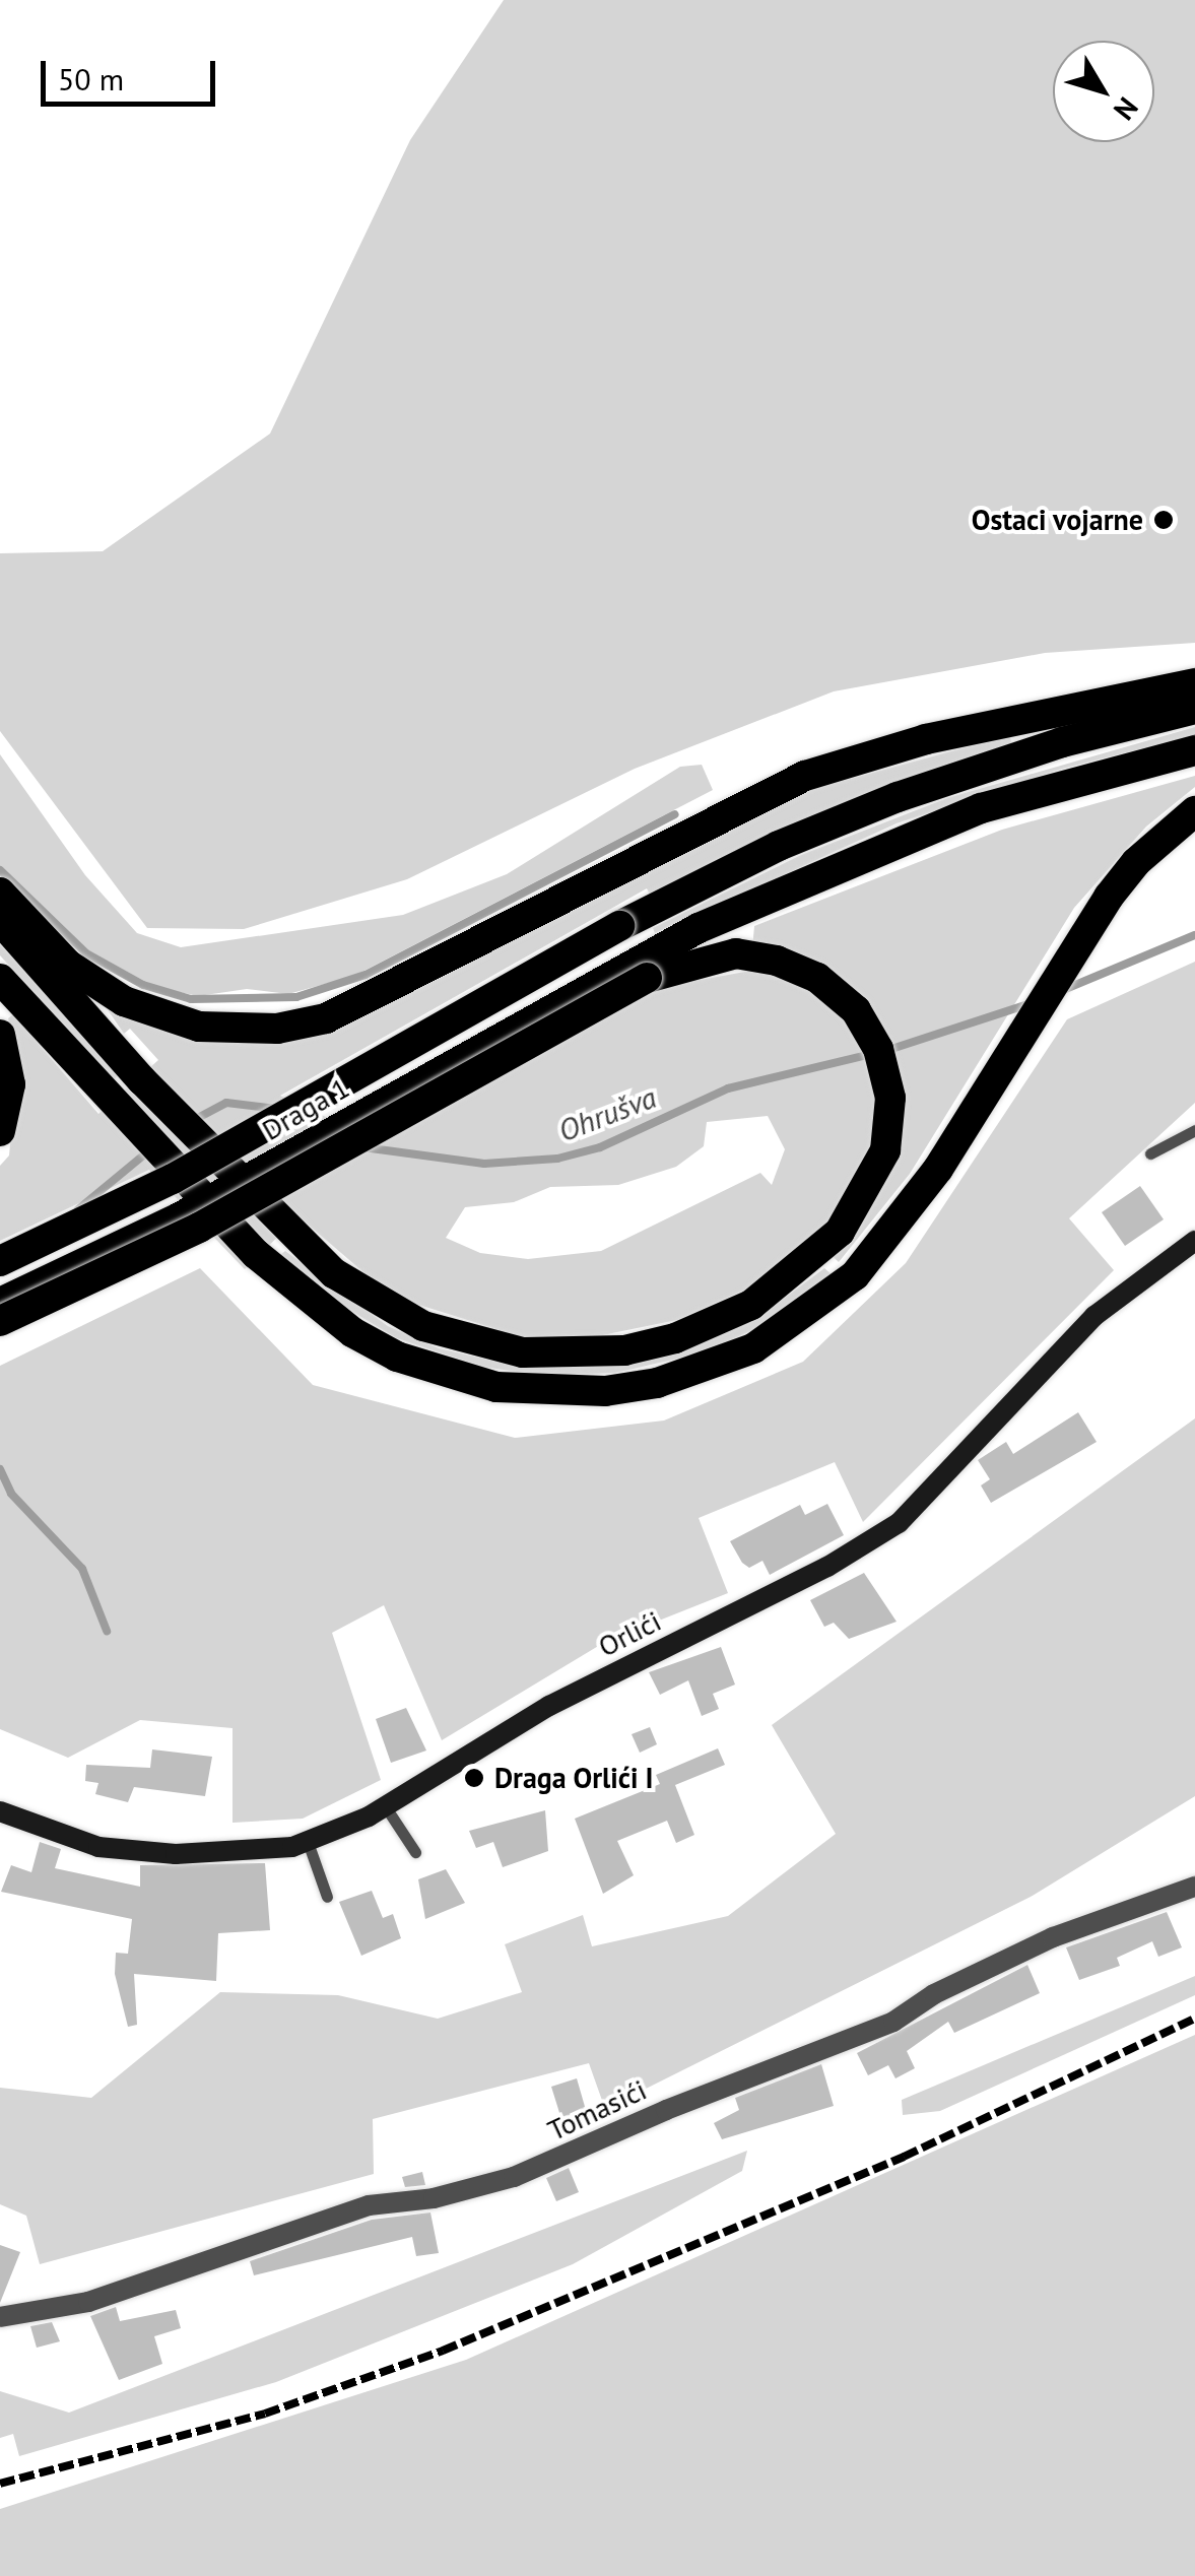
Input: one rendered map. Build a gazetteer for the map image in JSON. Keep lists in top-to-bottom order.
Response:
{
  "streets": {
    "highway": ["Draga 1"],
    "street": ["Orlići", "Tomasići"]
  },
  "water": ["Ohrušva"],
  "places": ["Ostaci vojarne", "Draga Orlići I"],
  "scale_bar": "50 m",
  "north": "bottom right"
}
